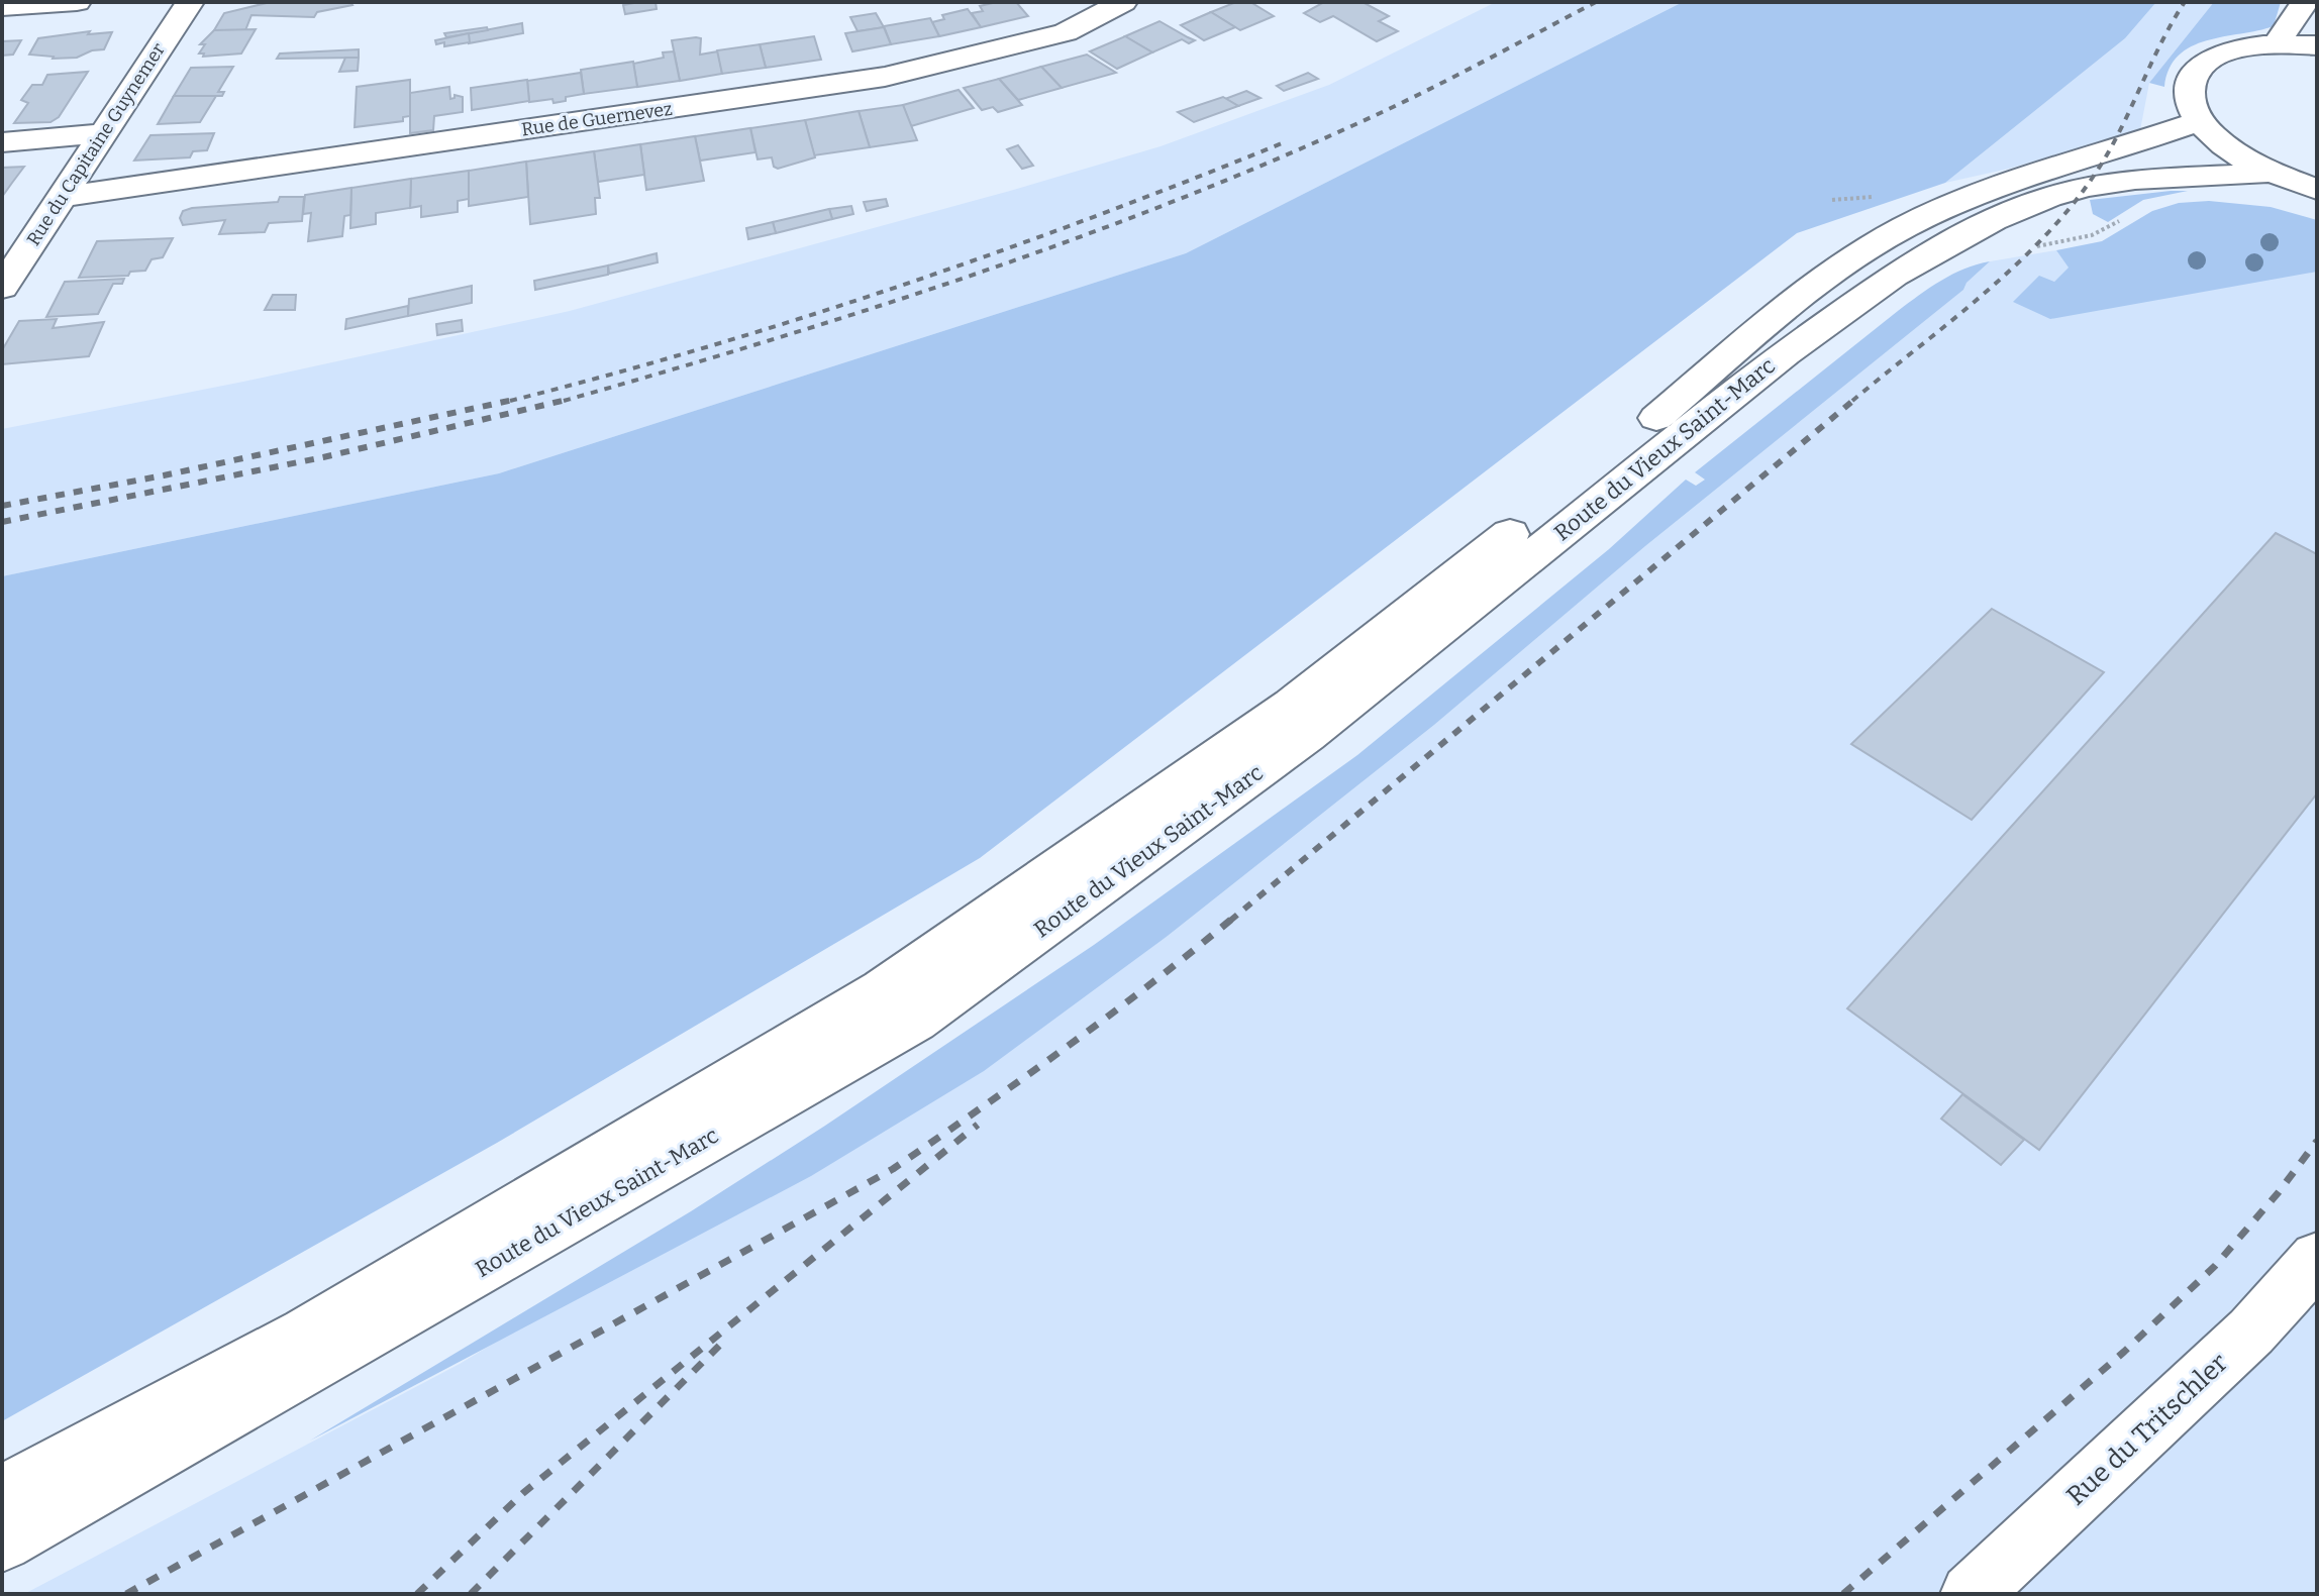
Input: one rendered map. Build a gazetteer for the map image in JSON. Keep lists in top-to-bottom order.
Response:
{
  "streets": {
    "main road": [
      "Rue de Guernevez",
      "Rue du Capitaine Guynemer",
      "Route du Vieux Saint-Marc",
      "Rue du Tritschler"
    ]
  },
  "crossings": [
    ["Rue de Guernevez", "Rue du Capitaine Guynemer"]
  ]
}
